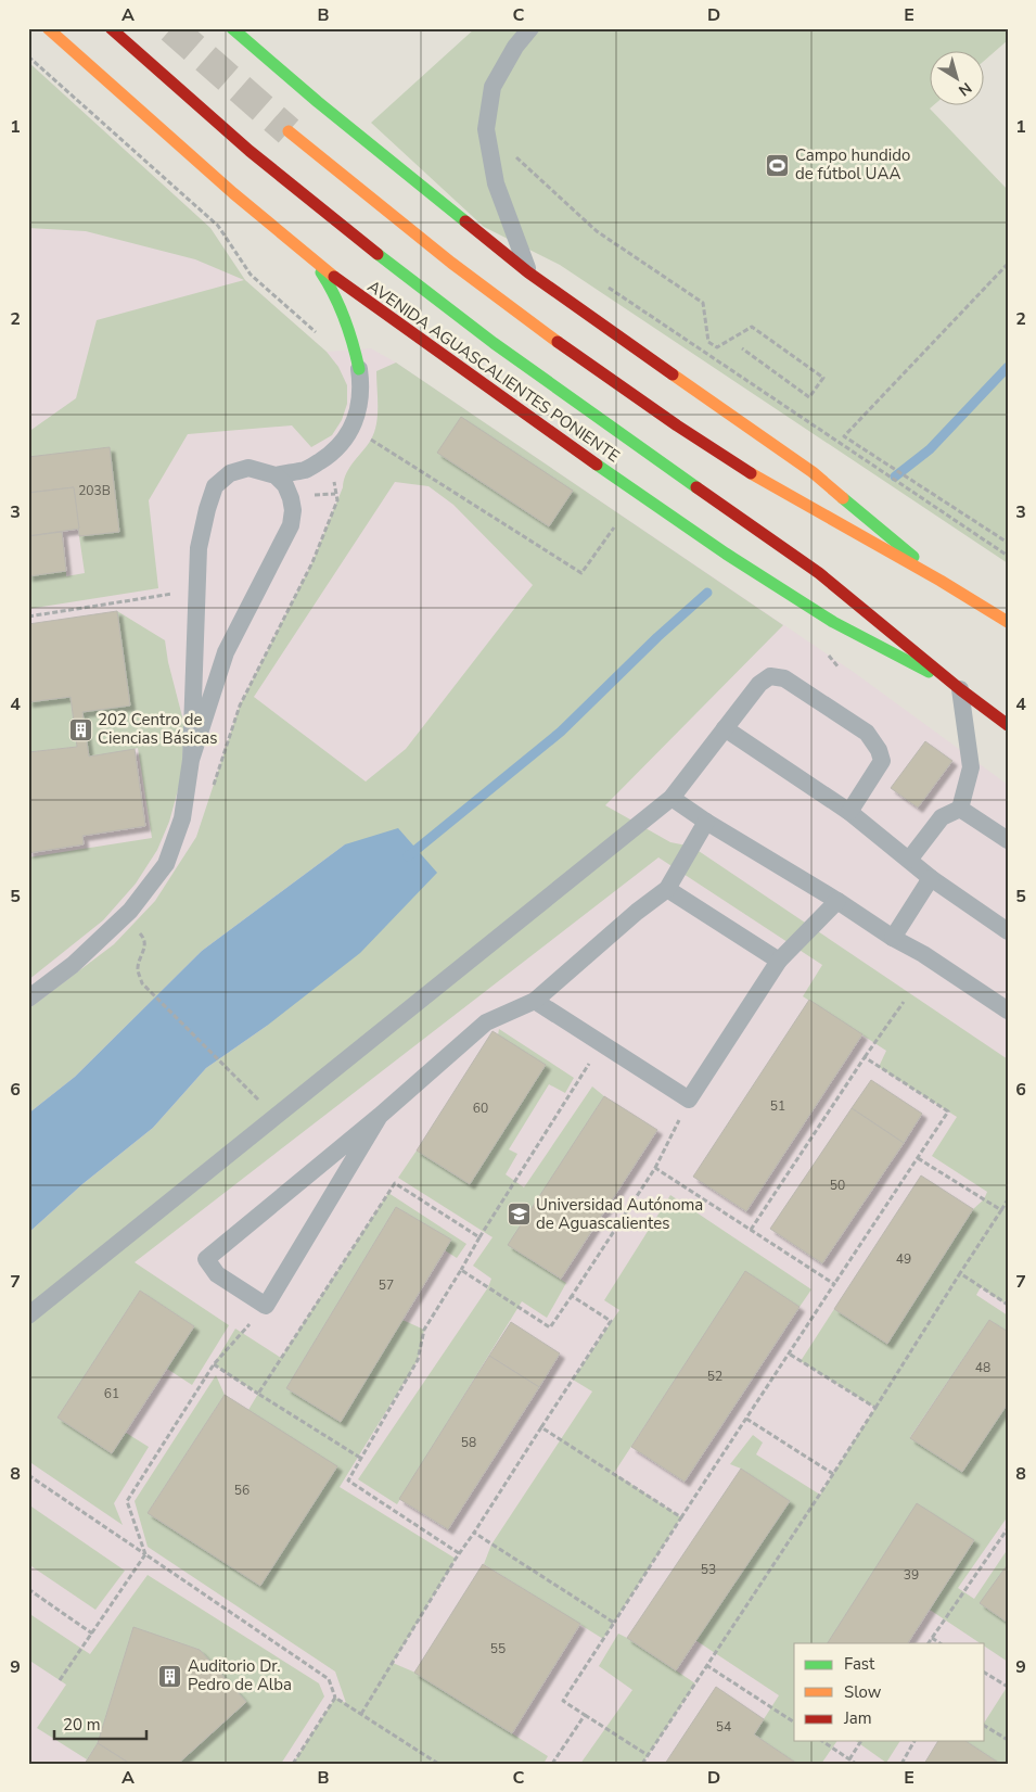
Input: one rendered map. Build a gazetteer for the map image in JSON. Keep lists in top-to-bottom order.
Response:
{
  "streets": {
    "street": ["AVENIDA AGUASCALIENTES PONIENTE"]
  },
  "places": {
    "sports": ["Campo hundido de fútbol UAA"],
    "building": ["202 Centro de Ciencias Básicas", "Auditorio Dr. Pedro de Alba"],
    "school or university": ["Universidad Autónoma de Aguascalientes"]
  },
  "house_numbers": [
    "203B",
    "51",
    "60",
    "50",
    "49",
    "57",
    "48",
    "52",
    "61",
    "58",
    "56",
    "53",
    "39",
    "55",
    "54"
  ],
  "legend": ["Fast", "Slow", "Jam"],
  "scale_bar": "20 m",
  "north": "bottom right",
  "grid": {
    "columns": [
      "A",
      "B",
      "C",
      "D",
      "E"
    ],
    "rows": [
      "1",
      "2",
      "3",
      "4",
      "5",
      "6",
      "7",
      "8",
      "9"
    ]
  }
}
